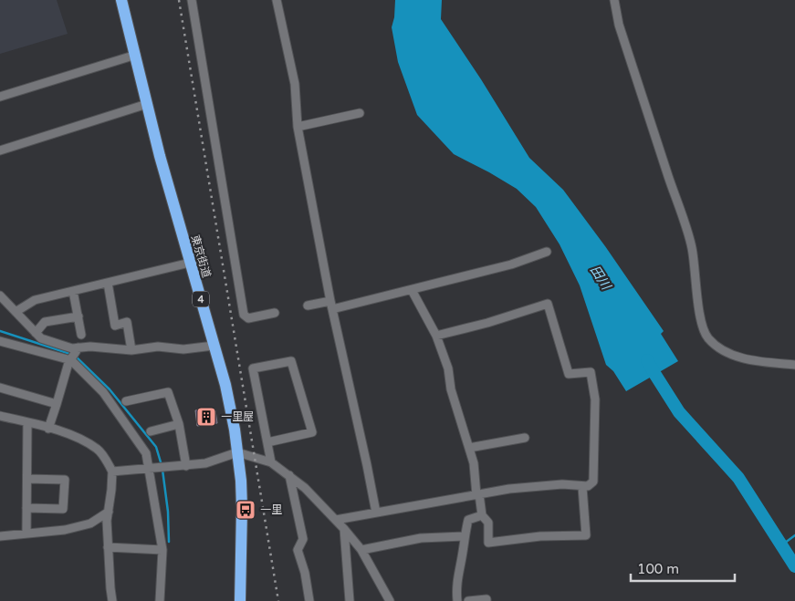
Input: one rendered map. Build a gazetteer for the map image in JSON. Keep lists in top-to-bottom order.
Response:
{
  "streets": {
    "highway": ["東京街道", "4"]
  },
  "water": ["田川"],
  "places": {
    "building": ["一里屋"],
    "bus stop": ["一里"]
  },
  "scale_bar": "100 m"
}
